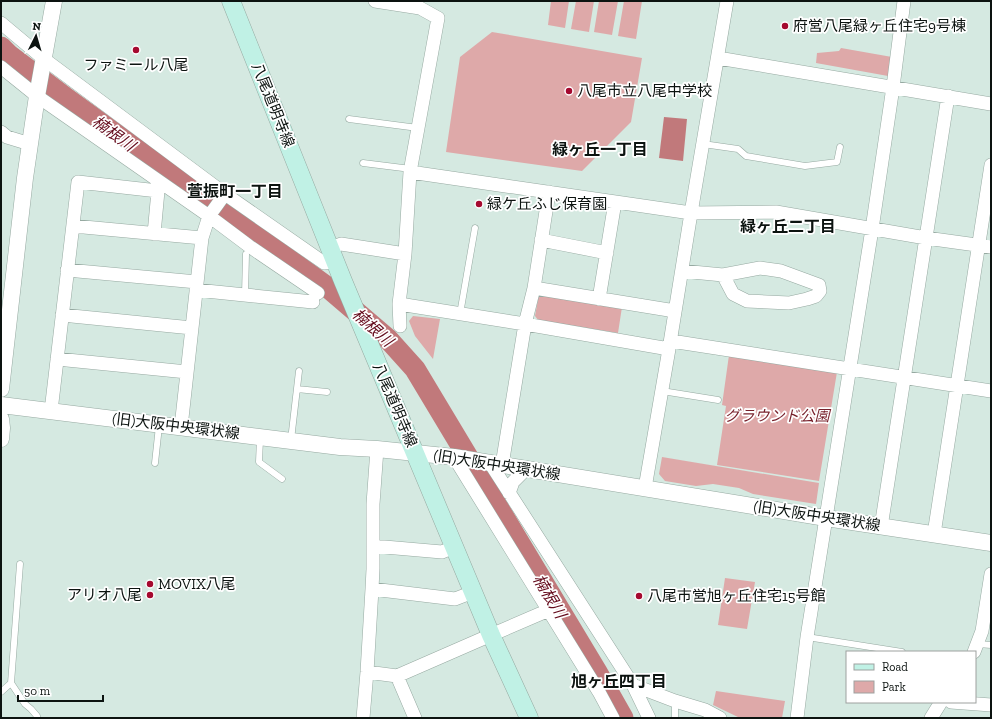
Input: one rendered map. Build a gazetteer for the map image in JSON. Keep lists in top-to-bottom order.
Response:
{
  "streets": {
    "main road": ["八尾道明寺線"],
    "street": ["(旧)大阪中央環状線"]
  },
  "crossings": [
    ["八尾道明寺線", "(旧)大阪中央環状線"]
  ],
  "districts": [
    "緑ヶ丘一丁目",
    "萱振町一丁目",
    "緑ヶ丘二丁目",
    "旭ヶ丘四丁目"
  ],
  "water": ["楠根川"],
  "parks": ["グラウンド公園"],
  "places": [
    "府営八尾緑ヶ丘住宅9号棟",
    "ファミール八尾",
    "八尾市立八尾中学校",
    "緑ケ丘ふじ保育園",
    "MOVIX八尾",
    "アリオ八尾",
    "八尾市営旭ヶ丘住宅15号館"
  ],
  "legend": ["Road", "Park"],
  "scale_bar": "50 m",
  "north": "top"
}
